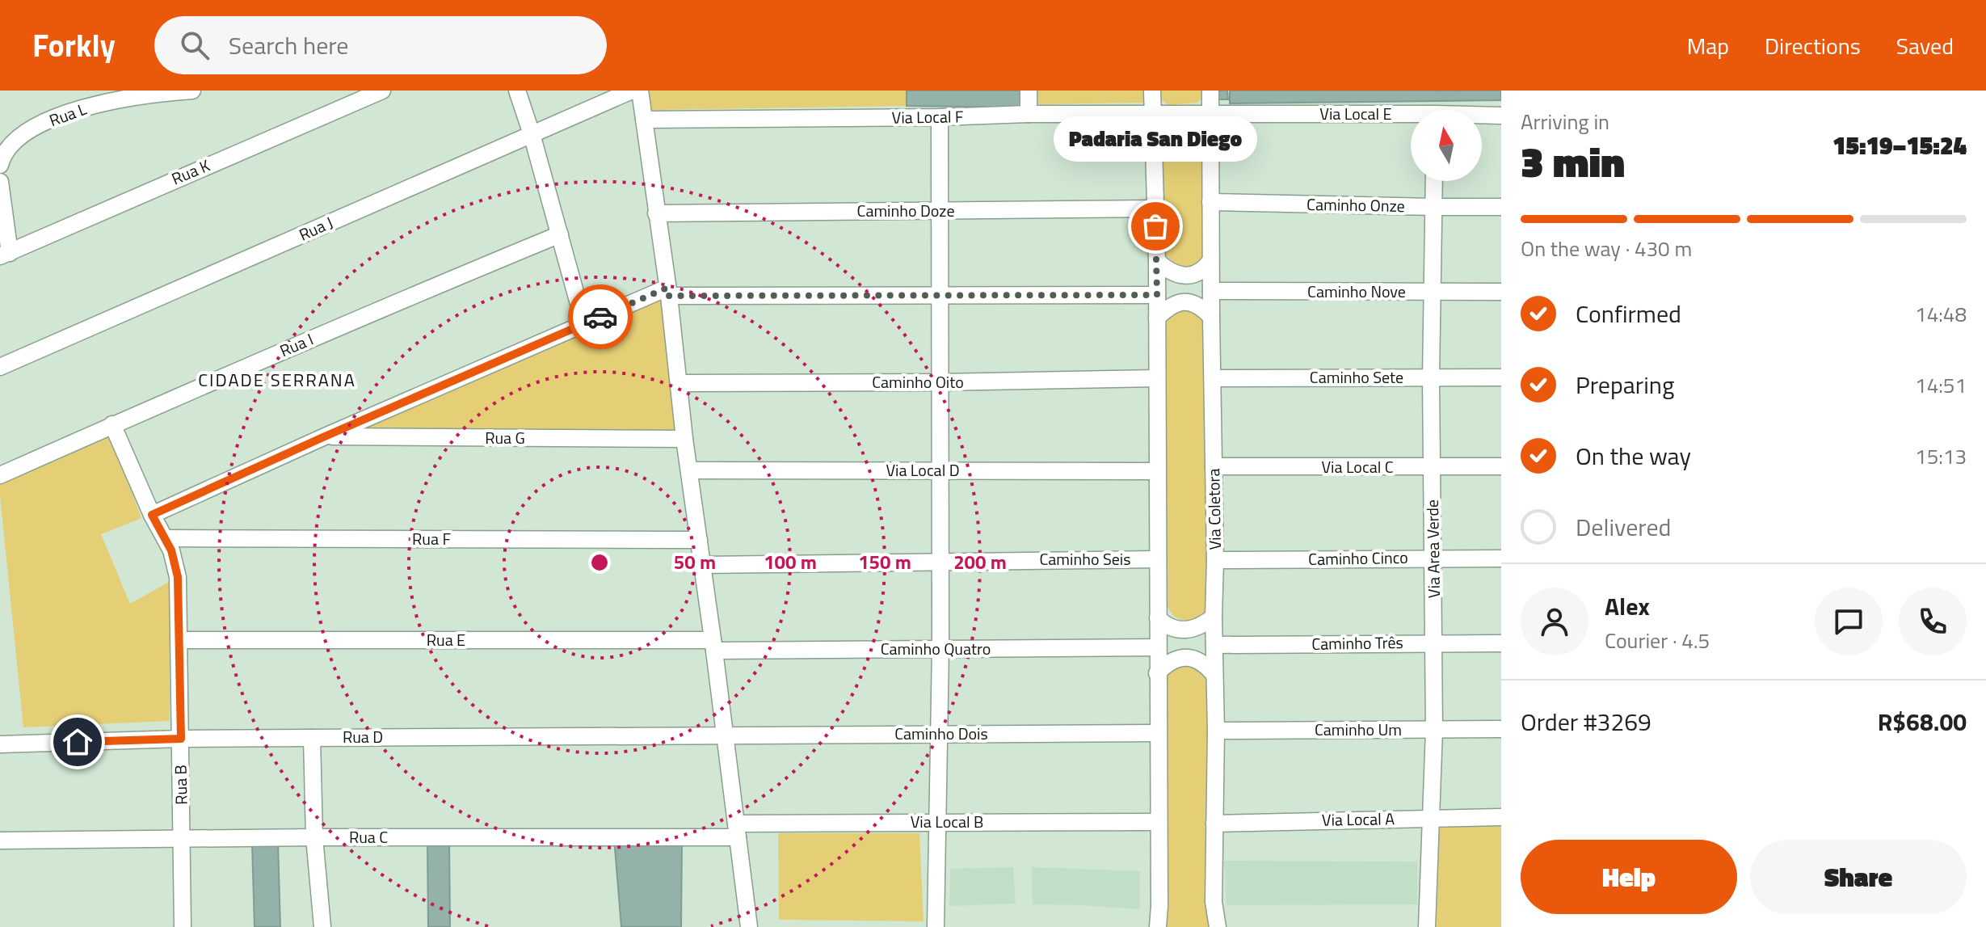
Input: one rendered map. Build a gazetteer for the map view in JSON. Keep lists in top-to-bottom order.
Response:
{
  "streets": {
    "street": [
      "Via Local E",
      "Rua L",
      "Via Local F",
      "Rua K",
      "Caminho Onze",
      "Caminho Doze",
      "Rua J",
      "Caminho Nove",
      "Rua I",
      "Caminho Sete",
      "Caminho Oito",
      "Rua G",
      "Via Local C",
      "Via Local D",
      "Via Coletora",
      "Rua F",
      "Via Area Verde",
      "Caminho Cinco",
      "Caminho Seis",
      "Rua E",
      "Caminho Três",
      "Caminho Quatro",
      "Caminho Um",
      "Caminho Dois",
      "Rua D",
      "Rua B",
      "Via Local A",
      "Via Local B",
      "Rua C"
    ]
  },
  "crossings": [
    ["Via Local E", "Via Local F"],
    ["Via Local E", "Via Coletora"],
    ["Via Local F", "Via Coletora"],
    ["Caminho Onze", "Via Coletora"],
    ["Caminho Onze", "Via Area Verde"],
    ["Caminho Nove", "Via Coletora"],
    ["Caminho Nove", "Via Area Verde"],
    ["Rua I", "Rua B"],
    ["Caminho Sete", "Via Coletora"],
    ["Caminho Sete", "Via Area Verde"],
    ["Via Local C", "Via Coletora"],
    ["Via Local C", "Via Area Verde"],
    ["Via Coletora", "Caminho Cinco"],
    ["Via Coletora", "Caminho Três"],
    ["Via Coletora", "Caminho Um"],
    ["Via Coletora", "Via Local A"],
    ["Rua F", "Rua B"],
    ["Via Area Verde", "Caminho Cinco"],
    ["Via Area Verde", "Caminho Três"],
    ["Via Area Verde", "Caminho Um"],
    ["Via Area Verde", "Via Local A"],
    ["Rua E", "Caminho Quatro"],
    ["Rua E", "Rua B"],
    ["Caminho Dois", "Rua D"],
    ["Rua D", "Rua B"],
    ["Rua B", "Rua C"],
    ["Via Local B", "Rua C"]
  ],
  "districts": ["CIDADE SERRANA"],
  "places": ["Padaria San Diego"],
  "north": "top",
  "page": {
    "header": "Forkly",
    "search": "Search here",
    "nav": ["Map", "Directions", "Saved"],
    "heading": ["3 min", "Arriving in", "15:19–15:24"],
    "panel": [
      "Alex",
      "Courier · 4.5",
      "Order #3269",
      "R$68.00"
    ],
    "bubble": "Padaria San Diego",
    "bar": "On the way · 430 m",
    "list": [
      ["Confirmed", "14:48"],
      ["Preparing", "14:51"],
      ["On the way", "15:13"],
      "Delivered"
    ],
    "buttons": ["Help", "Share"]
  },
  "rings": [
    "50 m",
    "100 m",
    "150 m",
    "200 m"
  ]
}
